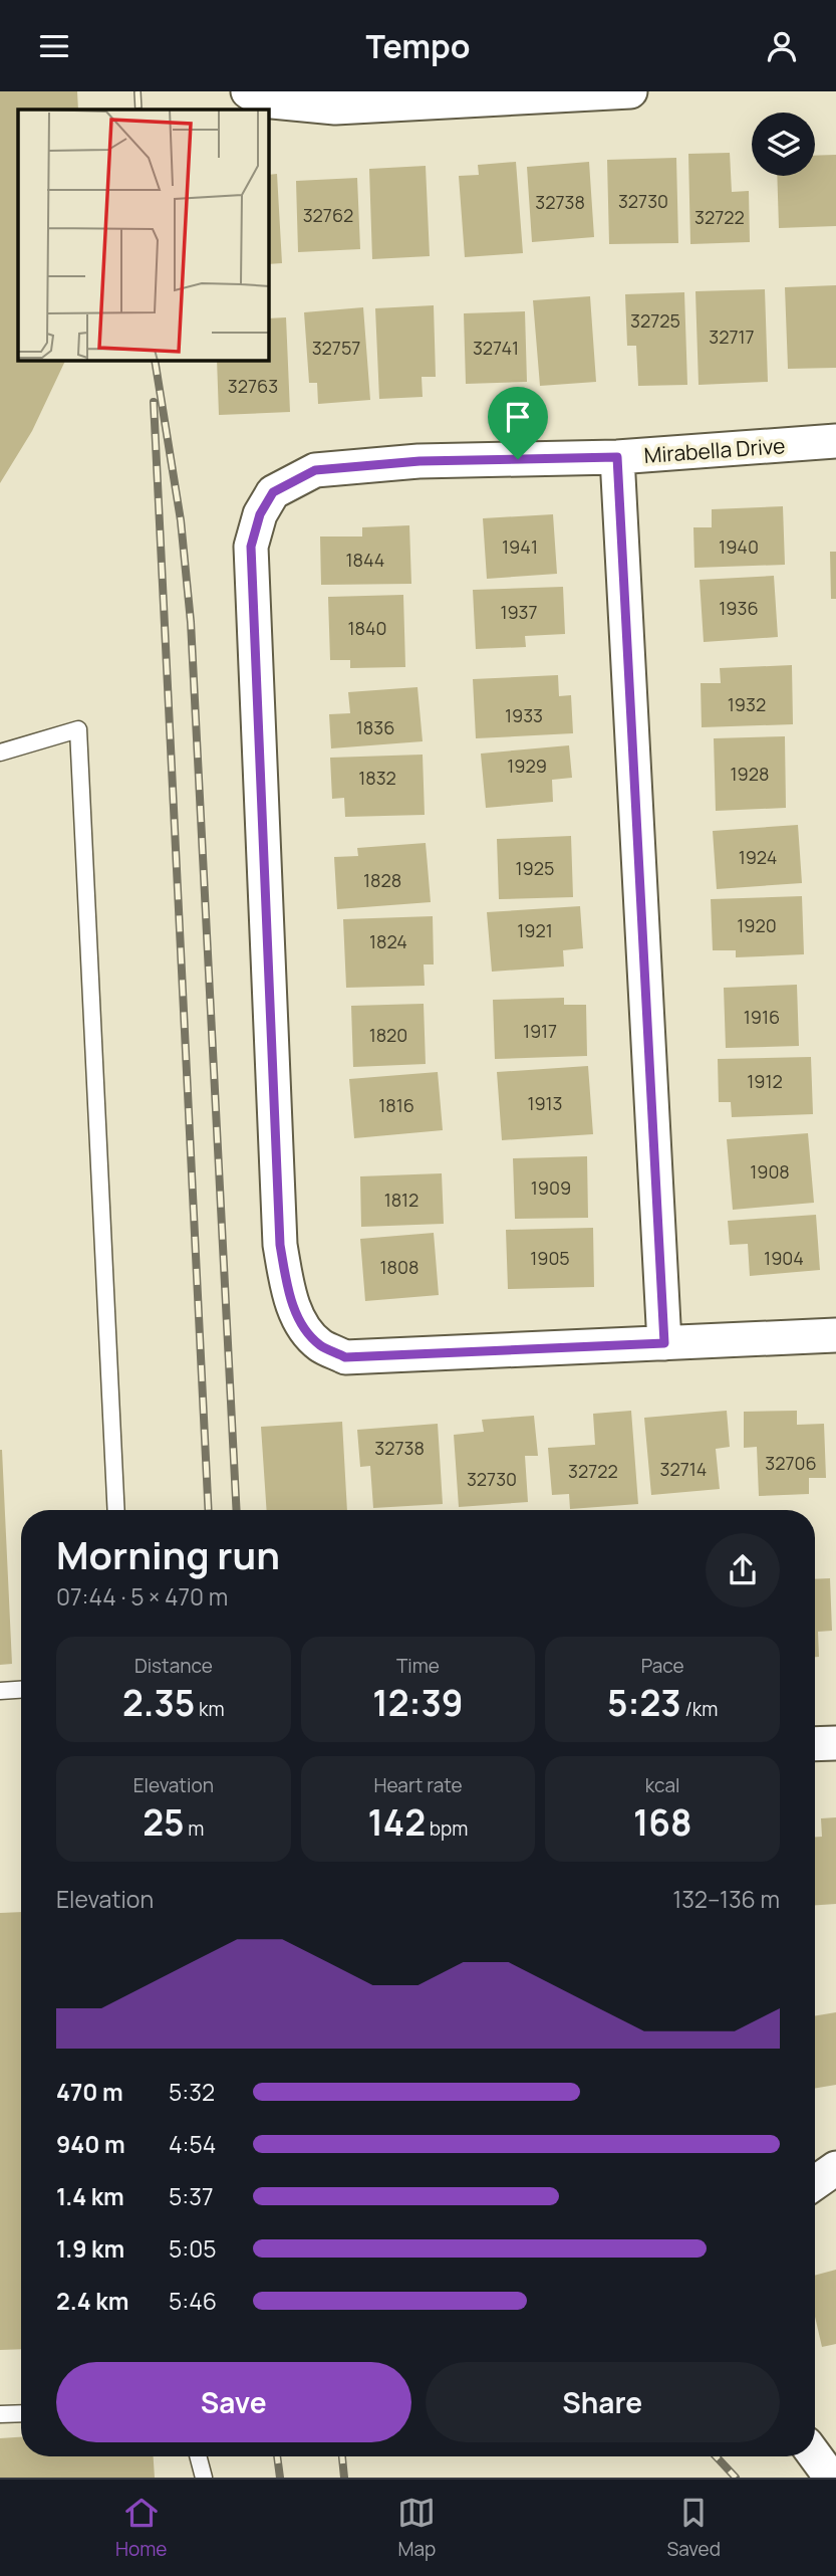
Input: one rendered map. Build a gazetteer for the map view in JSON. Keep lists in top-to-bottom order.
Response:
{
  "streets": {
    "street": ["Mirabella Drive"]
  },
  "house_numbers": [
    "32730",
    "32738",
    "32762",
    "32722",
    "32725",
    "32717",
    "32757",
    "32741",
    "32763",
    "1941",
    "1940",
    "1844",
    "1936",
    "1937",
    "1840",
    "1932",
    "1933",
    "1836",
    "1929",
    "1928",
    "1832",
    "1924",
    "1925",
    "1828",
    "1920",
    "1921",
    "1824",
    "1916",
    "1917",
    "1820",
    "1912",
    "1913",
    "1816",
    "1908",
    "1909",
    "1812",
    "1905",
    "1904",
    "1808",
    "32738",
    "32706",
    "32714",
    "32722",
    "32730"
  ],
  "page": {
    "header": "Tempo",
    "heading": ["Morning run", "07:44 · 5 × 470 m"],
    "stats": [
      ["Distance", "2.35 km"],
      ["Time", "12:39"],
      ["Pace", "5:23 /km"],
      ["Elevation", "25 m"],
      ["Heart rate", "142 bpm"],
      ["kcal", "168"]
    ],
    "chart": ["Elevation", "132–136 m"],
    "list": [
      {
        "name": "470 m",
        "note": "5:32"
      },
      {
        "name": "940 m",
        "note": "4:54"
      },
      {
        "name": "1.4 km",
        "note": "5:37"
      },
      {
        "name": "1.9 km",
        "note": "5:05"
      },
      {
        "name": "2.4 km",
        "note": "5:46"
      }
    ],
    "buttons": ["Save", "Share"],
    "tabs": ["Home", "Map", "Saved"]
  }
}
